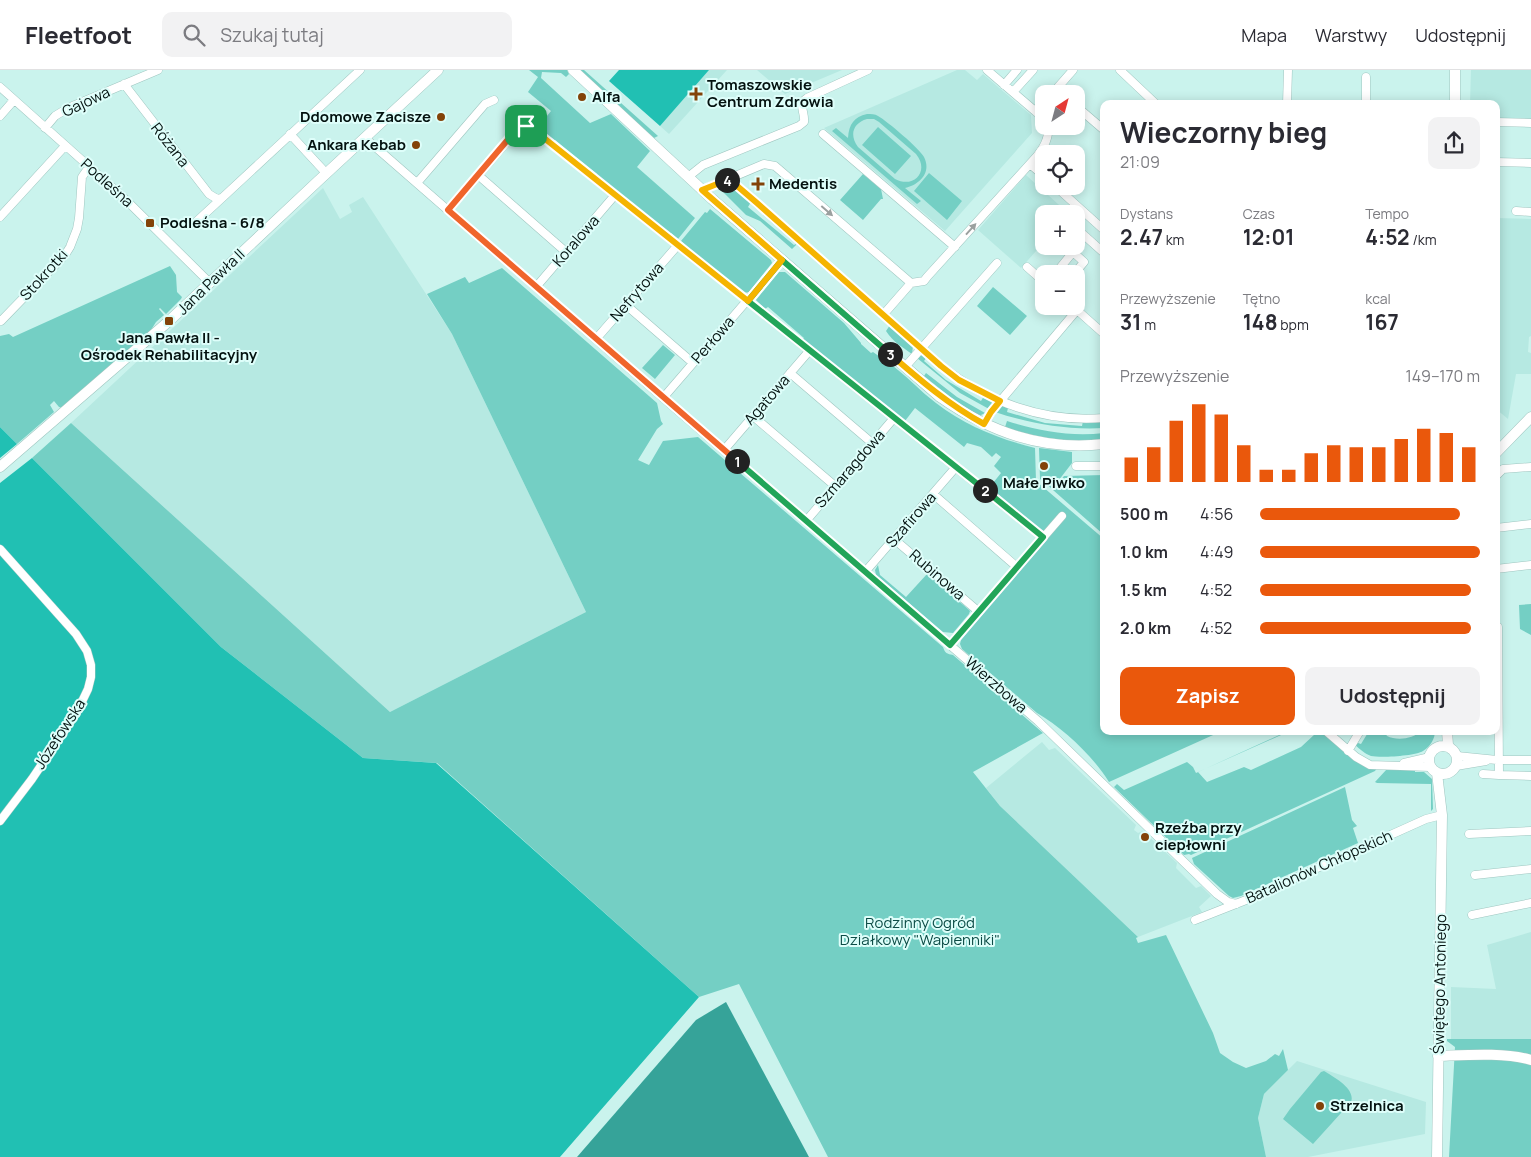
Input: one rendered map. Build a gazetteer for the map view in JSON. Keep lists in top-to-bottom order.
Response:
{
  "streets": {
    "street": [
      "Gajowa",
      "Różana",
      "Podleśna",
      "Koralowa",
      "Stokrotki",
      "Jana Pawła II",
      "Nefrytowa",
      "Perłowa",
      "Agatowa",
      "Szmaragdowa",
      "Szafirowa",
      "Rubinowa",
      "Wierzbowa",
      "Józefowska",
      "Batalionów Chłopskich",
      "Świętego Antoniego"
    ]
  },
  "crossings": [
    ["Gajowa", "Różana"],
    ["Gajowa", "Podleśna"],
    ["Podleśna", "Stokrotki"],
    ["Podleśna", "Jana Pawła II"],
    ["Koralowa", "Wierzbowa"],
    ["Jana Pawła II", "Wierzbowa"],
    ["Nefrytowa", "Wierzbowa"],
    ["Perłowa", "Wierzbowa"],
    ["Agatowa", "Wierzbowa"],
    ["Szmaragdowa", "Wierzbowa"],
    ["Szafirowa", "Rubinowa"],
    ["Szafirowa", "Wierzbowa"],
    ["Wierzbowa", "Batalionów Chłopskich"],
    ["Batalionów Chłopskich", "Świętego Antoniego"]
  ],
  "parks": ["Rodzinny Ogród Działkowy \"Wapienniki\""],
  "places": {
    "health": ["Tomaszowskie Centrum Zdrowia", "Medentis"],
    "other": [
      "Alfa",
      "Ddomowe Zacisze",
      "Ankara Kebab",
      "Małe Piwko",
      "Rzeźba przy ciepłowni",
      "Strzelnica"
    ],
    "transit": ["Podleśna - 6/8", "Jana Pawła II - Ośrodek Rehabilitacyjny"]
  },
  "north": "top right",
  "page": {
    "header": "Fleetfoot",
    "search": "Szukaj tutaj",
    "nav": ["Mapa", "Warstwy", "Udostępnij"],
    "map_buttons": ["+", "−"],
    "heading": ["Wieczorny bieg", "21:09"],
    "pins": [
      "4",
      "3",
      "1",
      "2"
    ],
    "stats": [
      ["Dystans", "2.47 km"],
      ["Czas", "12:01"],
      ["Tempo", "4:52 /km"],
      ["Przewyższenie", "31 m"],
      ["Tętno", "148 bpm"],
      ["kcal", "167"]
    ],
    "chart": ["Przewyższenie", "149–170 m"],
    "list": [
      {
        "name": "500 m",
        "note": "4:56"
      },
      {
        "name": "1.0 km",
        "note": "4:49"
      },
      {
        "name": "1.5 km",
        "note": "4:52"
      },
      {
        "name": "2.0 km",
        "note": "4:52"
      }
    ],
    "buttons": ["Zapisz", "Udostępnij"]
  }
}
